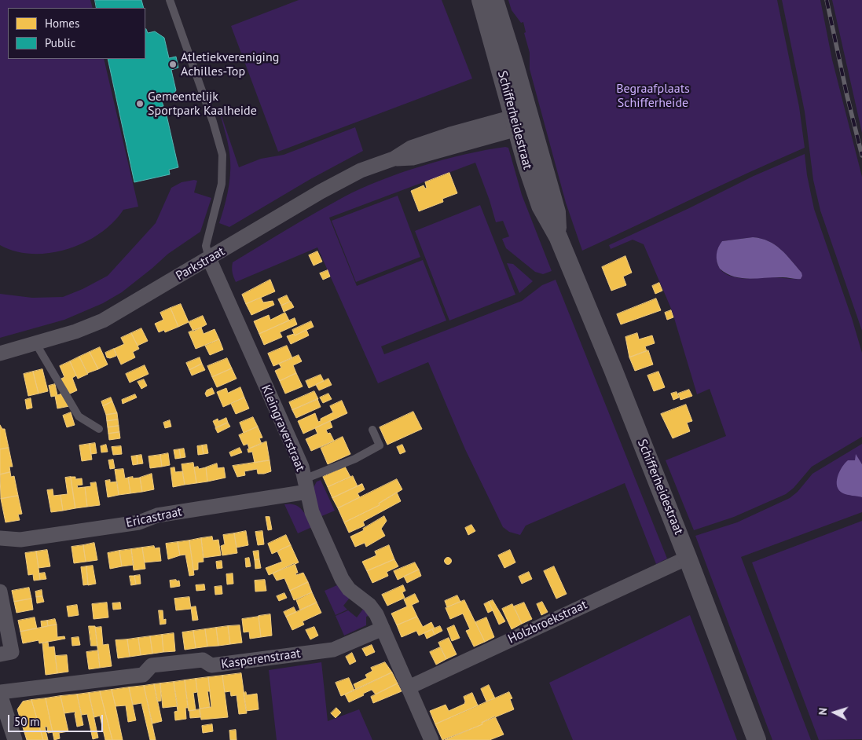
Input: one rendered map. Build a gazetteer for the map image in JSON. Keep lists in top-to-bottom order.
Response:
{
  "streets": {
    "street": [
      "Schifferheidestraat",
      "Parkstraat",
      "Kleingraverstraat",
      "Ericastraat",
      "Holzbroekstraat",
      "Kasperenstraat"
    ]
  },
  "crossings": [
    ["Schifferheidestraat", "Parkstraat"],
    ["Schifferheidestraat", "Holzbroekstraat"],
    ["Parkstraat", "Kleingraverstraat"],
    ["Kleingraverstraat", "Ericastraat"],
    ["Kleingraverstraat", "Holzbroekstraat"],
    ["Kleingraverstraat", "Kasperenstraat"]
  ],
  "parks": ["Begraafplaats Schifferheide"],
  "places": ["Atletiekvereniging Achilles-Top", "Gemeentelijk Sportpark Kaalheide"],
  "legend": ["Homes", "Public"],
  "scale_bar": "50 m",
  "north": "left"
}
